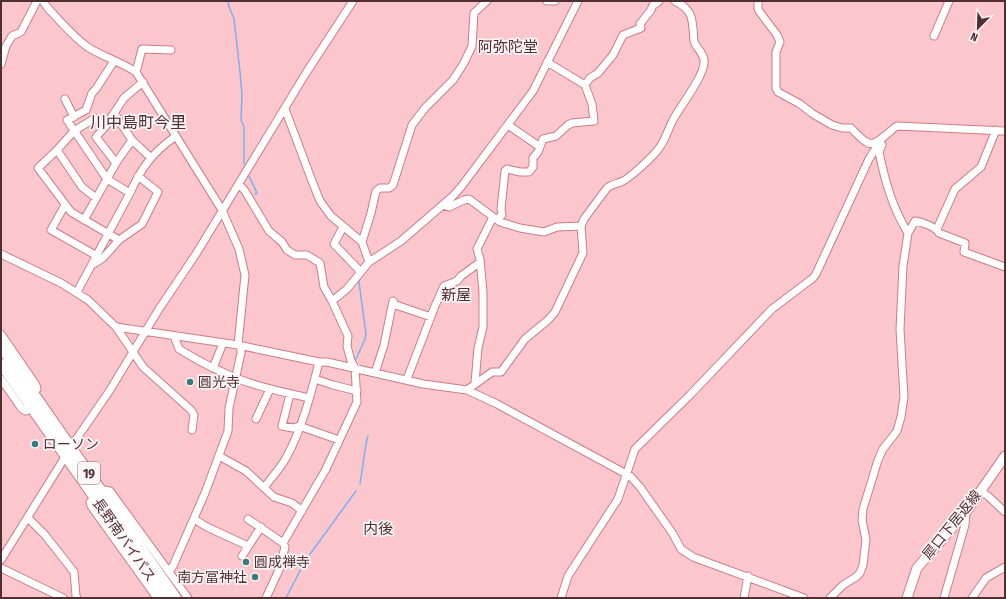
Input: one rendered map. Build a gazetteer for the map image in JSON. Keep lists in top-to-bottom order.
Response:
{
  "streets": {
    "highway": ["19", "長野南バイパス"],
    "main road": ["犀口下居返線"]
  },
  "districts": [
    "阿弥陀堂",
    "川中島町今里",
    "新屋",
    "内後"
  ],
  "places": [
    "圓光寺",
    "ローソン",
    "圓成禅寺",
    "南方冨神社"
  ],
  "north": "bottom left"
}
